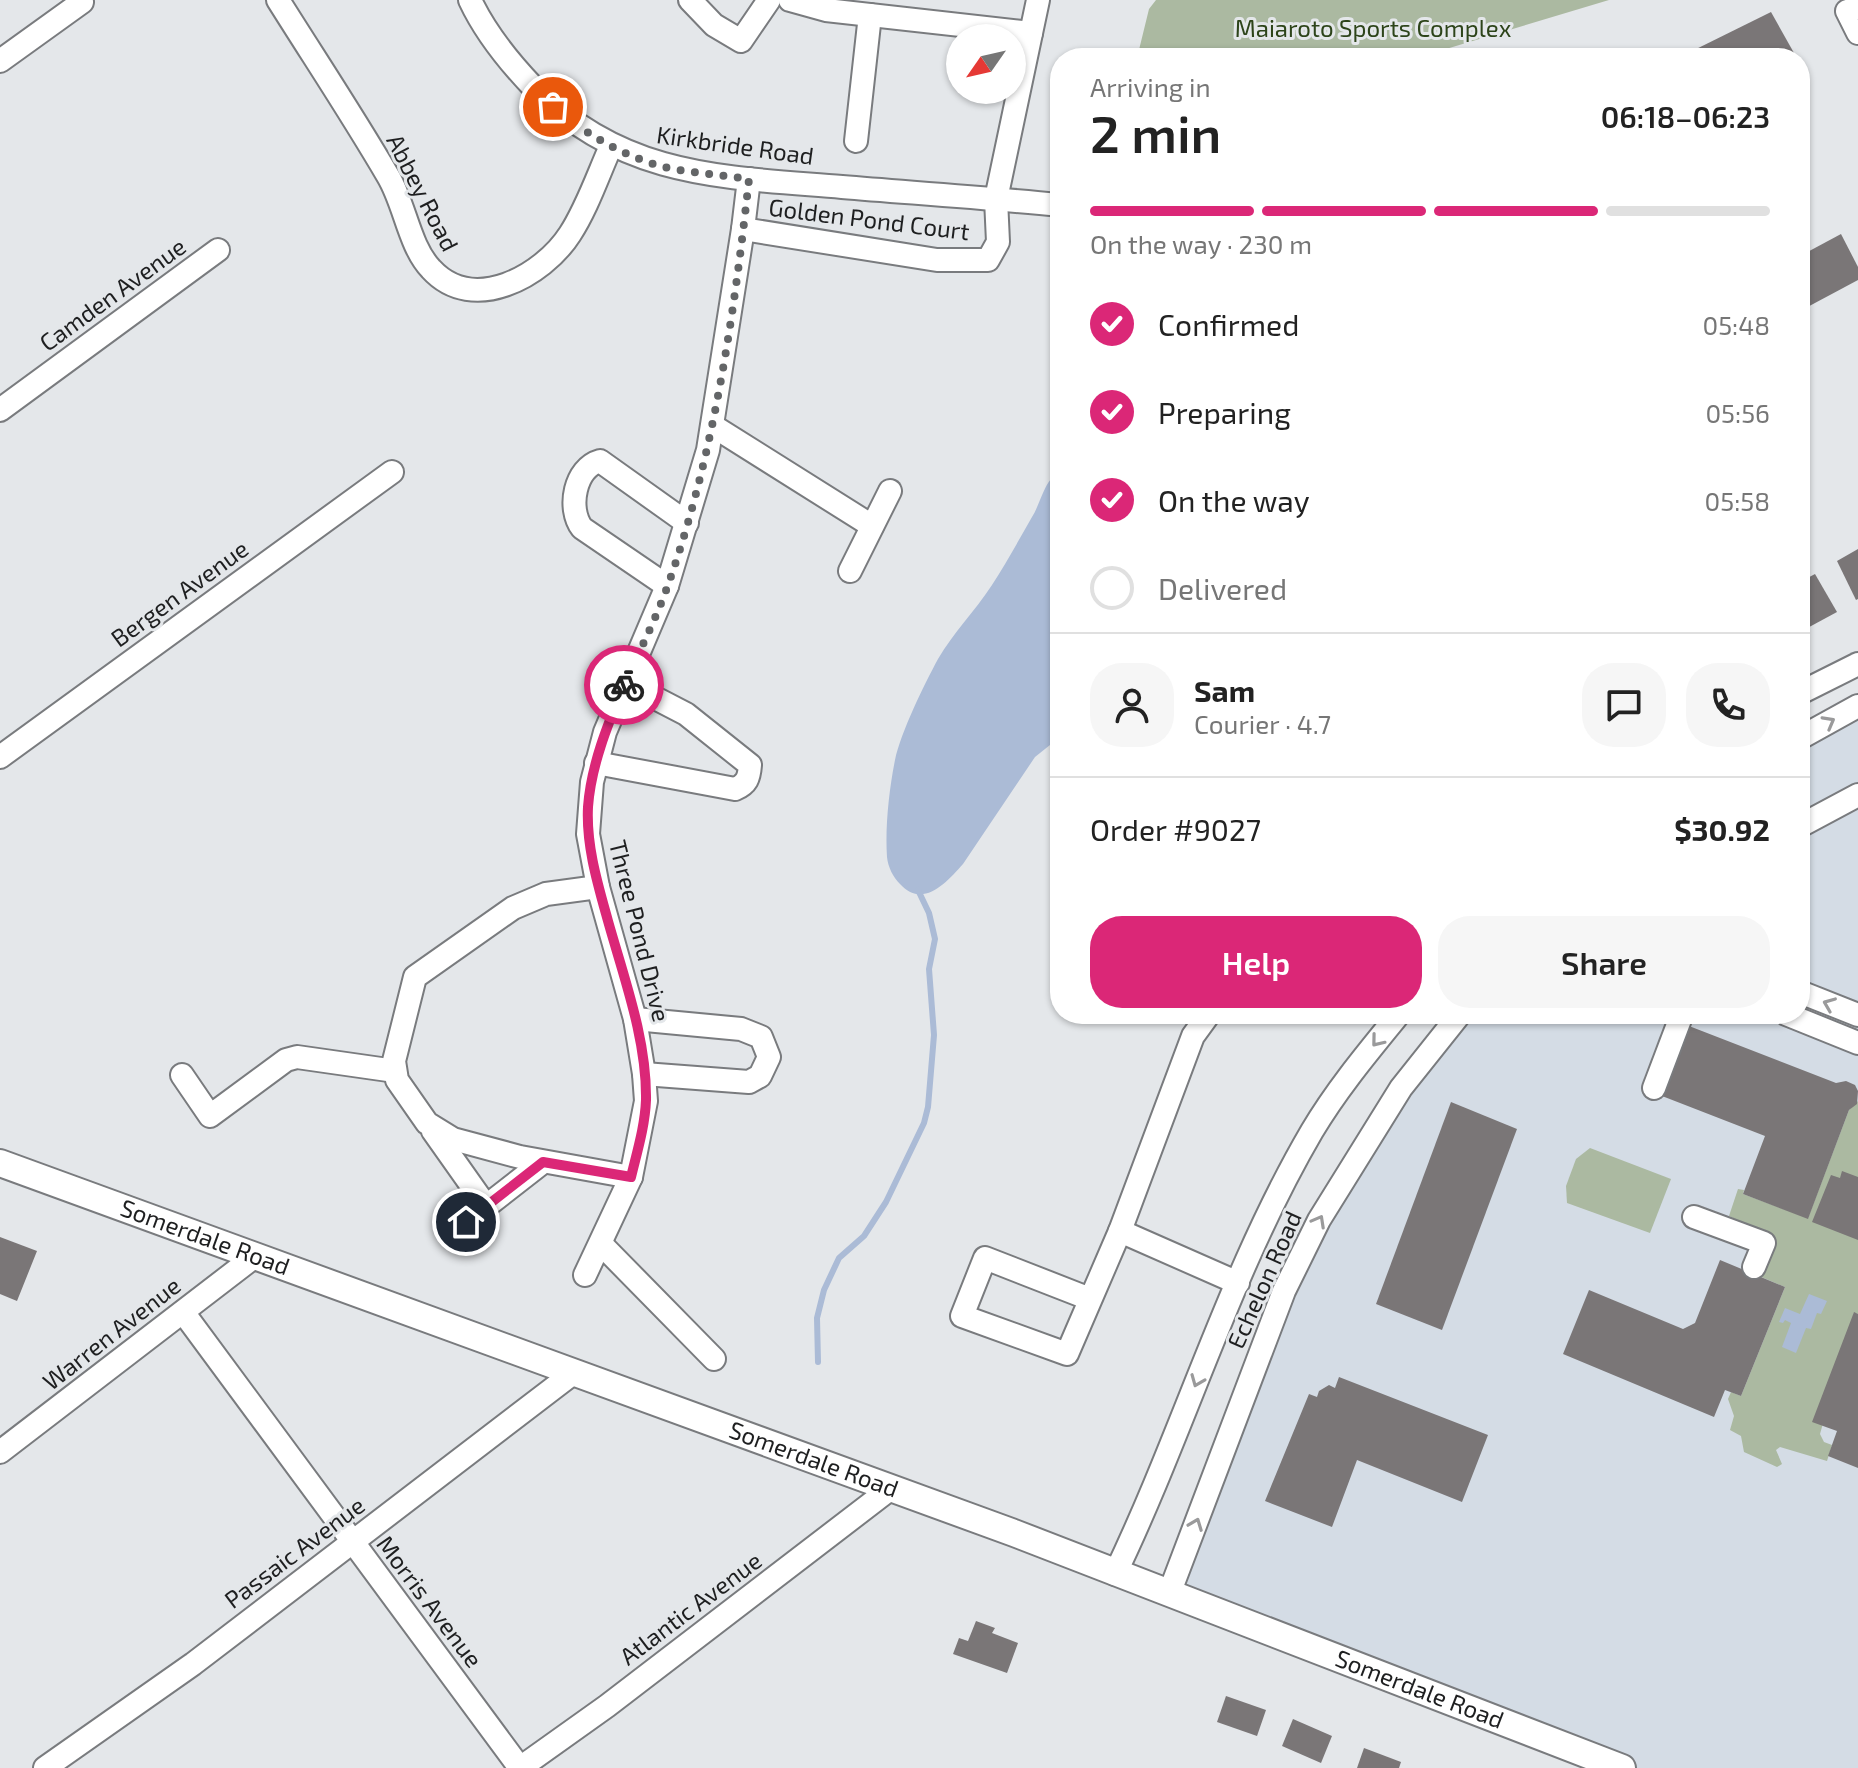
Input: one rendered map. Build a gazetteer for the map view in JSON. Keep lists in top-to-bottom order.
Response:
{
  "streets": {
    "main road": ["Somerdale Road"],
    "street": [
      "Kirkbride Road",
      "Abbey Road",
      "Golden Pond Court",
      "Camden Avenue",
      "Bergen Avenue",
      "Three Pond Drive",
      "Echelon Road",
      "Warren Avenue",
      "Passaic Avenue",
      "Morris Avenue",
      "Atlantic Avenue"
    ]
  },
  "crossings": [
    ["Kirkbride Road", "Abbey Road"],
    ["Kirkbride Road", "Golden Pond Court"],
    ["Kirkbride Road", "Three Pond Drive"],
    ["Golden Pond Court", "Three Pond Drive"],
    ["Somerdale Road", "Echelon Road"],
    ["Somerdale Road", "Warren Avenue"],
    ["Somerdale Road", "Passaic Avenue"],
    ["Somerdale Road", "Atlantic Avenue"],
    ["Warren Avenue", "Morris Avenue"],
    ["Passaic Avenue", "Morris Avenue"],
    ["Morris Avenue", "Atlantic Avenue"]
  ],
  "parks": ["Maiaroto Sports Complex"],
  "north": "bottom left",
  "page": {
    "heading": ["2 min", "Arriving in", "06:18–06:23"],
    "panel": [
      "Sam",
      "Courier · 4.7",
      "Order #9027",
      "$30.92"
    ],
    "bar": "On the way · 230 m",
    "list": [
      ["Confirmed", "05:48"],
      ["Preparing", "05:56"],
      ["On the way", "05:58"],
      "Delivered"
    ],
    "buttons": ["Help", "Share"]
  }
}
